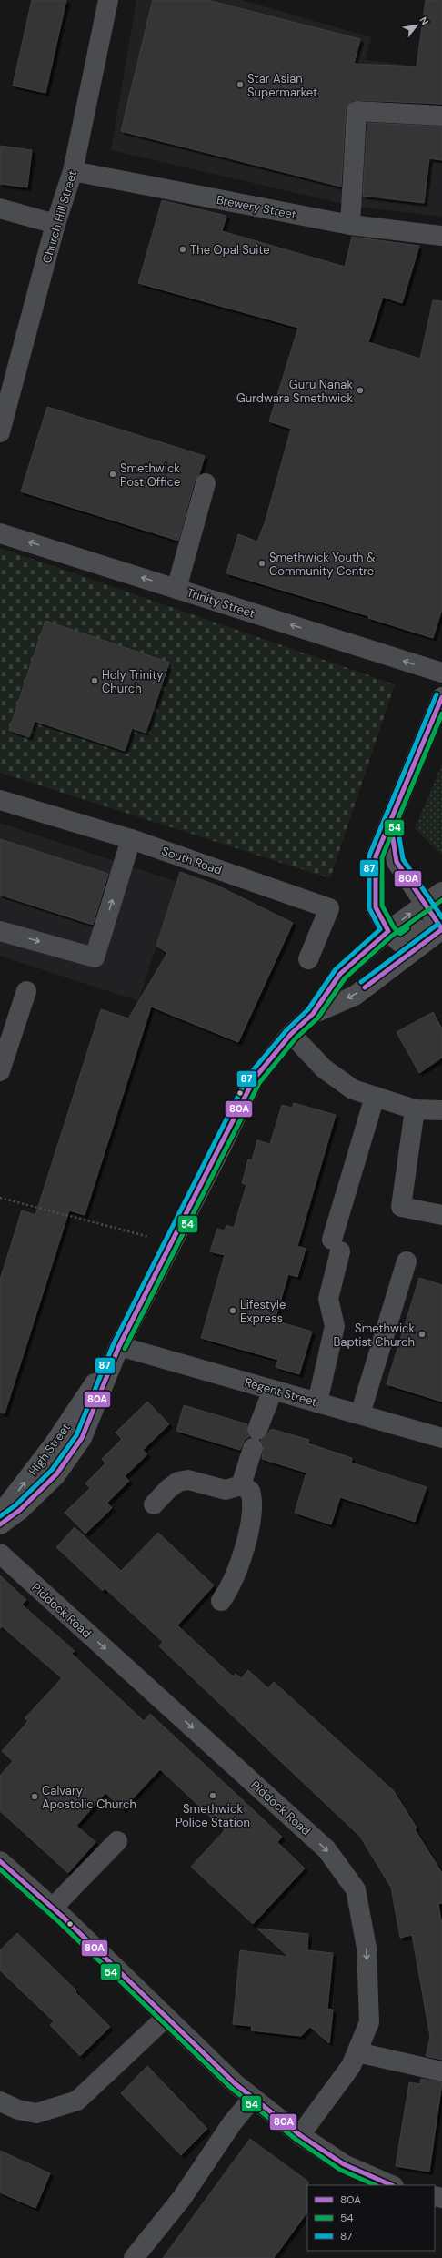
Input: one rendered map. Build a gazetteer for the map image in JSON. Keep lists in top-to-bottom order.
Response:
{
  "streets": {
    "main road": ["High Street"],
    "street": [
      "Brewery Street",
      "Church Hill Street",
      "Trinity Street",
      "South Road",
      "Regent Street",
      "Piddock Road"
    ]
  },
  "crossings": [
    ["Brewery Street", "Church Hill Street"],
    ["Regent Street", "High Street"]
  ],
  "one_way": ["Trinity Street", "Piddock Road"],
  "places": [
    "Star Asian Supermarket",
    "The Opal Suite",
    "Guru Nanak Gurdwara Smethwick",
    "Smethwick Post Office",
    "Smethwick Youth & Community Centre",
    "Holy Trinity Church",
    "Lifestyle Express",
    "Smethwick Baptist Church",
    "Smethwick Police Station",
    "Calvary Apostolic Church"
  ],
  "lines": ["transit line 87", "transit line 80A", "transit line 54"],
  "legend": ["80A", "54", "87"],
  "north": "top right"
}
